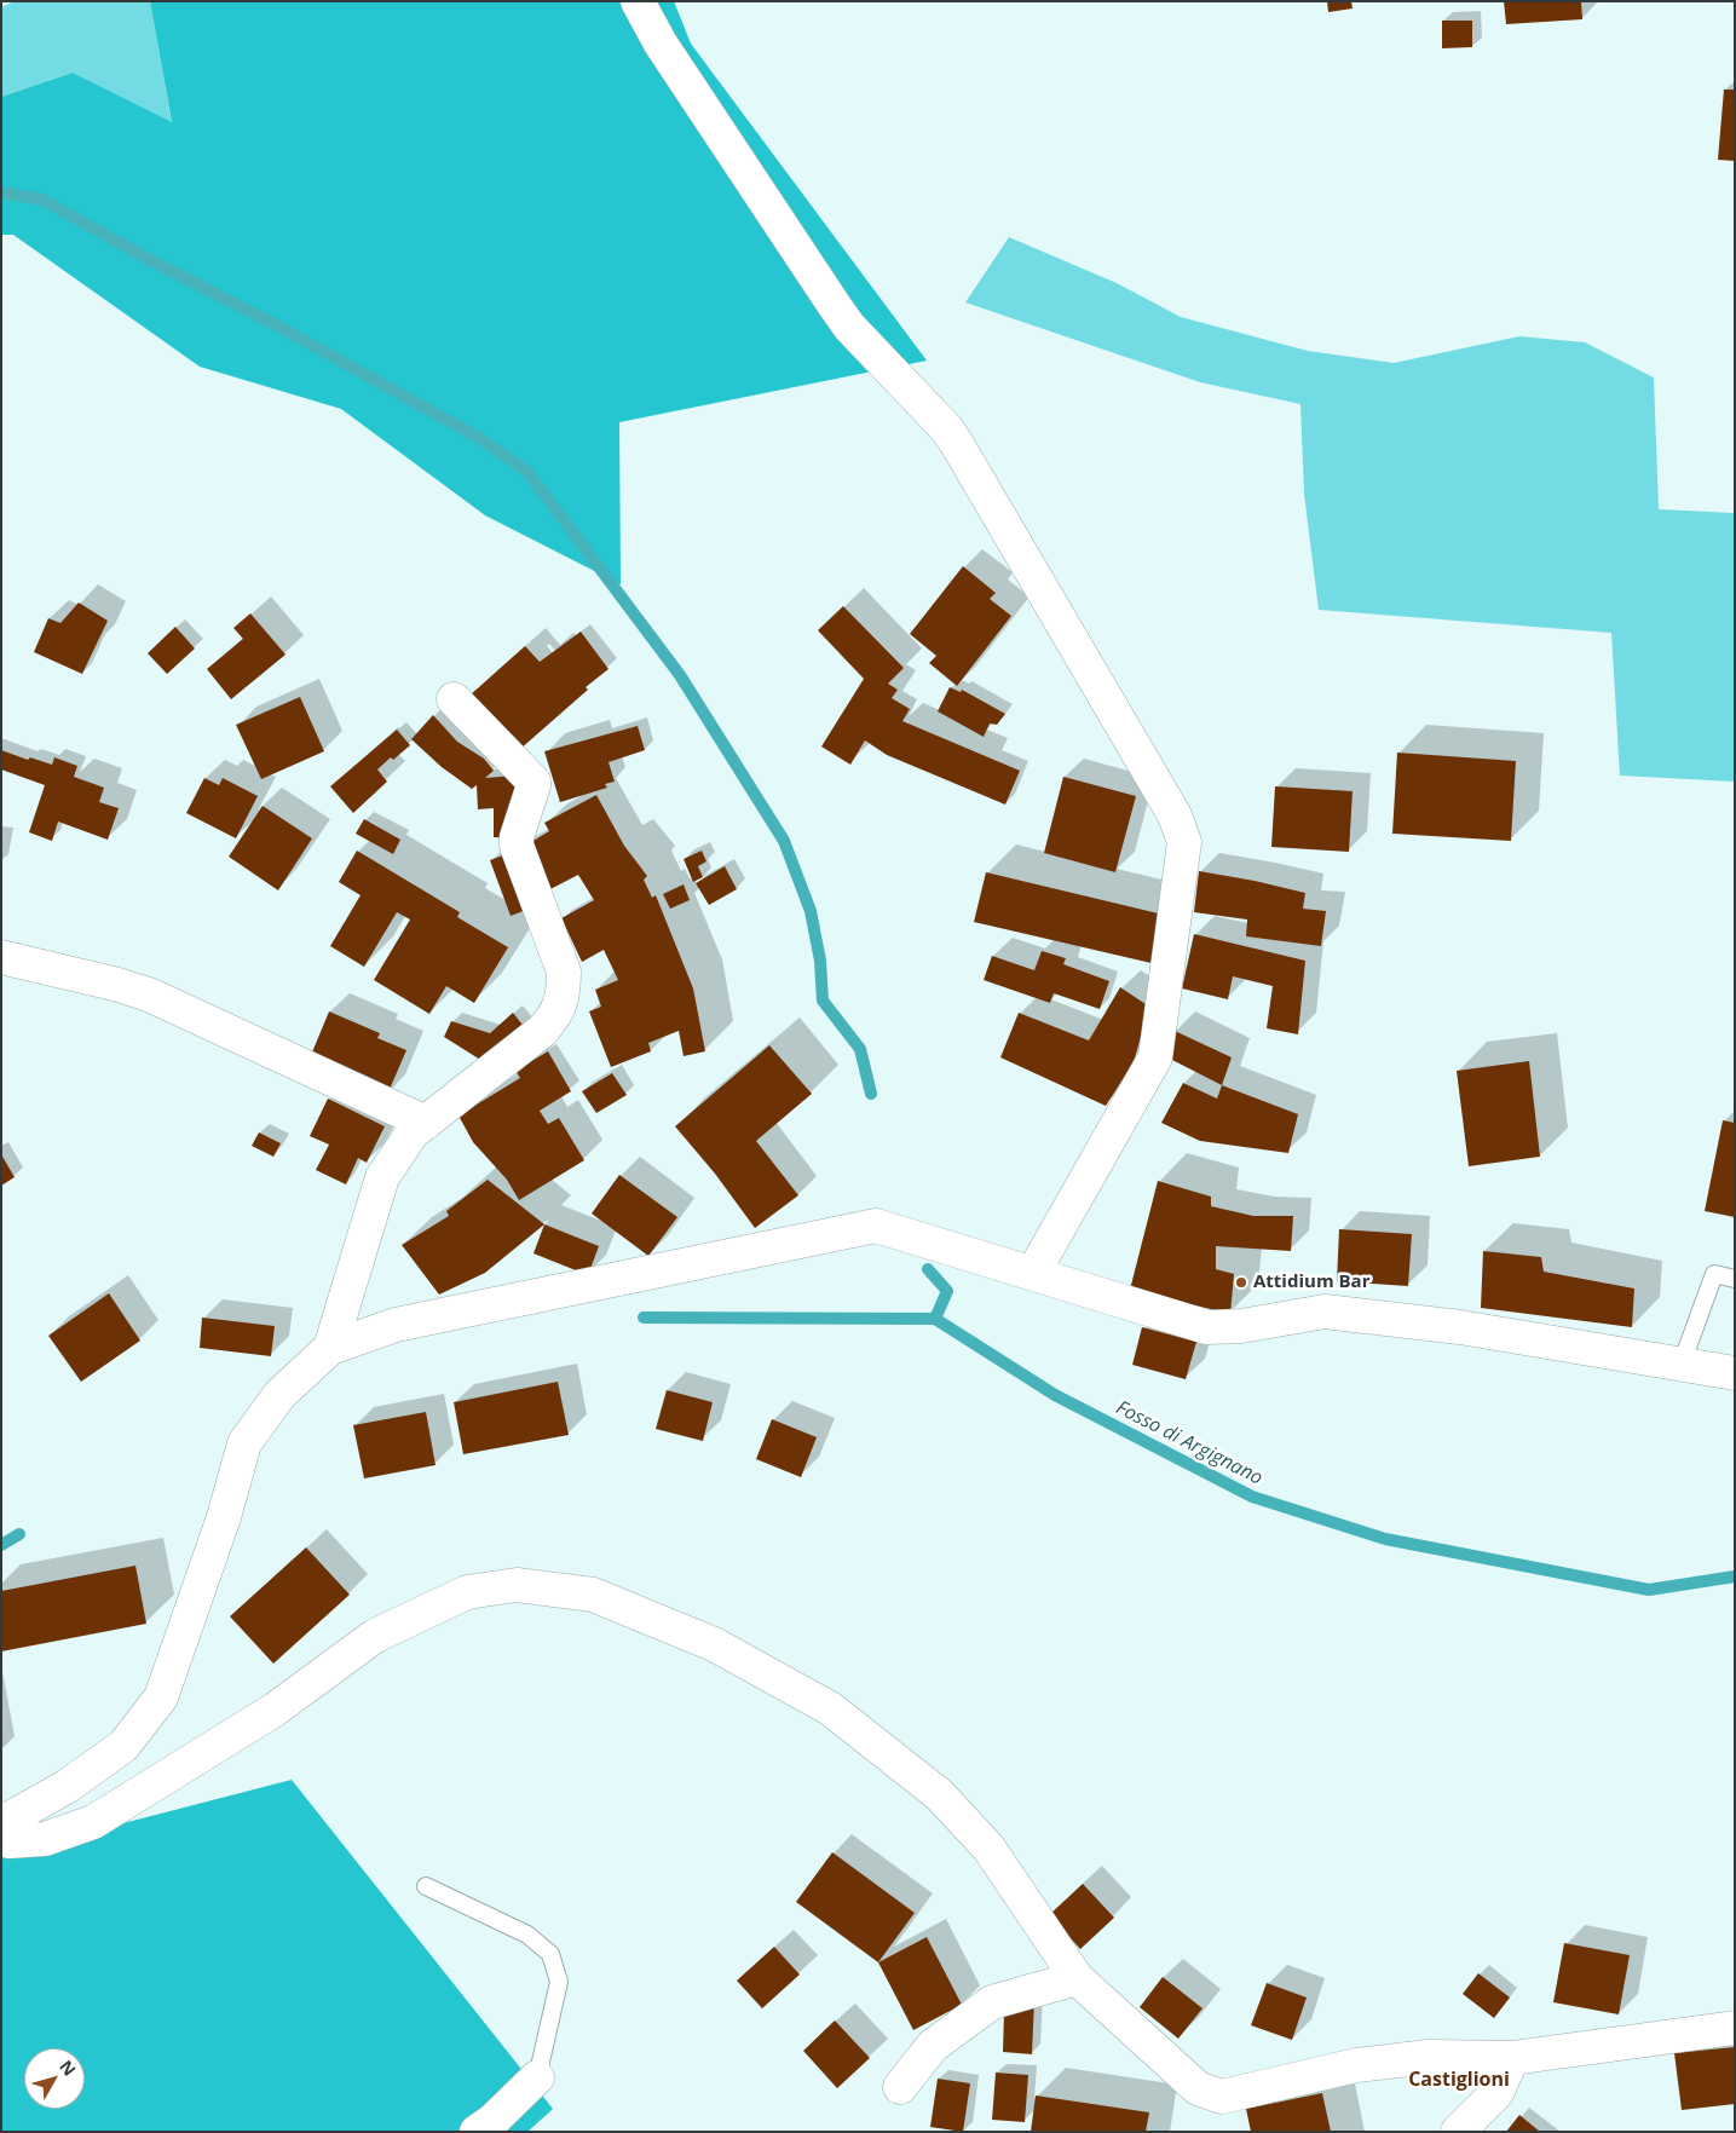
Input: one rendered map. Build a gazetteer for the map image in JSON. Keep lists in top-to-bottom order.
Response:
{
  "districts": ["Castiglioni"],
  "water": ["Fosso di Argignano"],
  "places": ["Attidium Bar"],
  "north": "top right"
}
